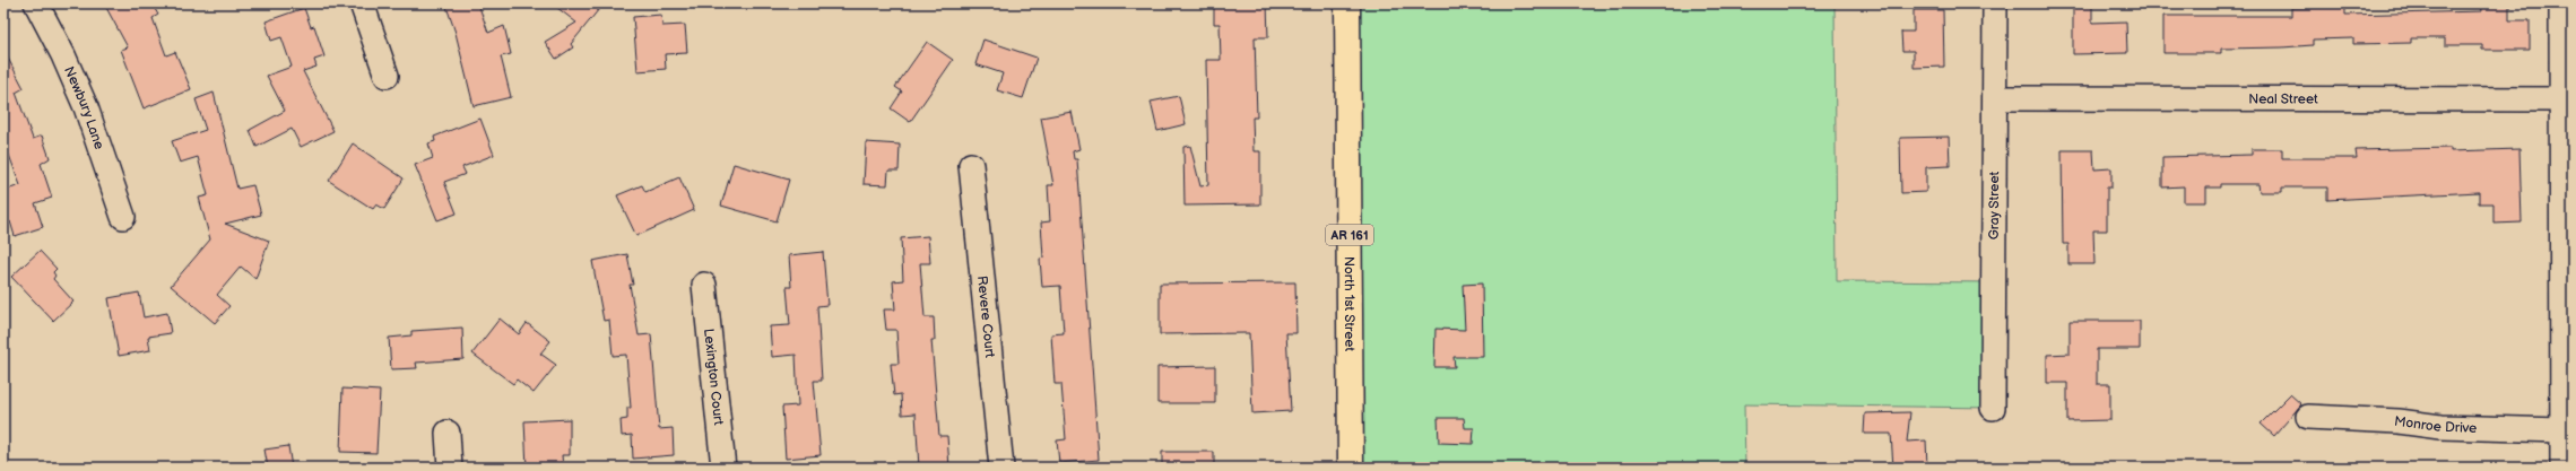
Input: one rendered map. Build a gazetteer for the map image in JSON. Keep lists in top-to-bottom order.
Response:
{
  "streets": {
    "main road": ["AR 161", "North 1st Street"],
    "street": [
      "Neal Street",
      "Newbury Lane",
      "Gray Street",
      "Revere Court",
      "Lexington Court",
      "Monroe Drive"
    ]
  },
  "crossings": [
    ["Neal Street", "Gray Street"]
  ]
}
